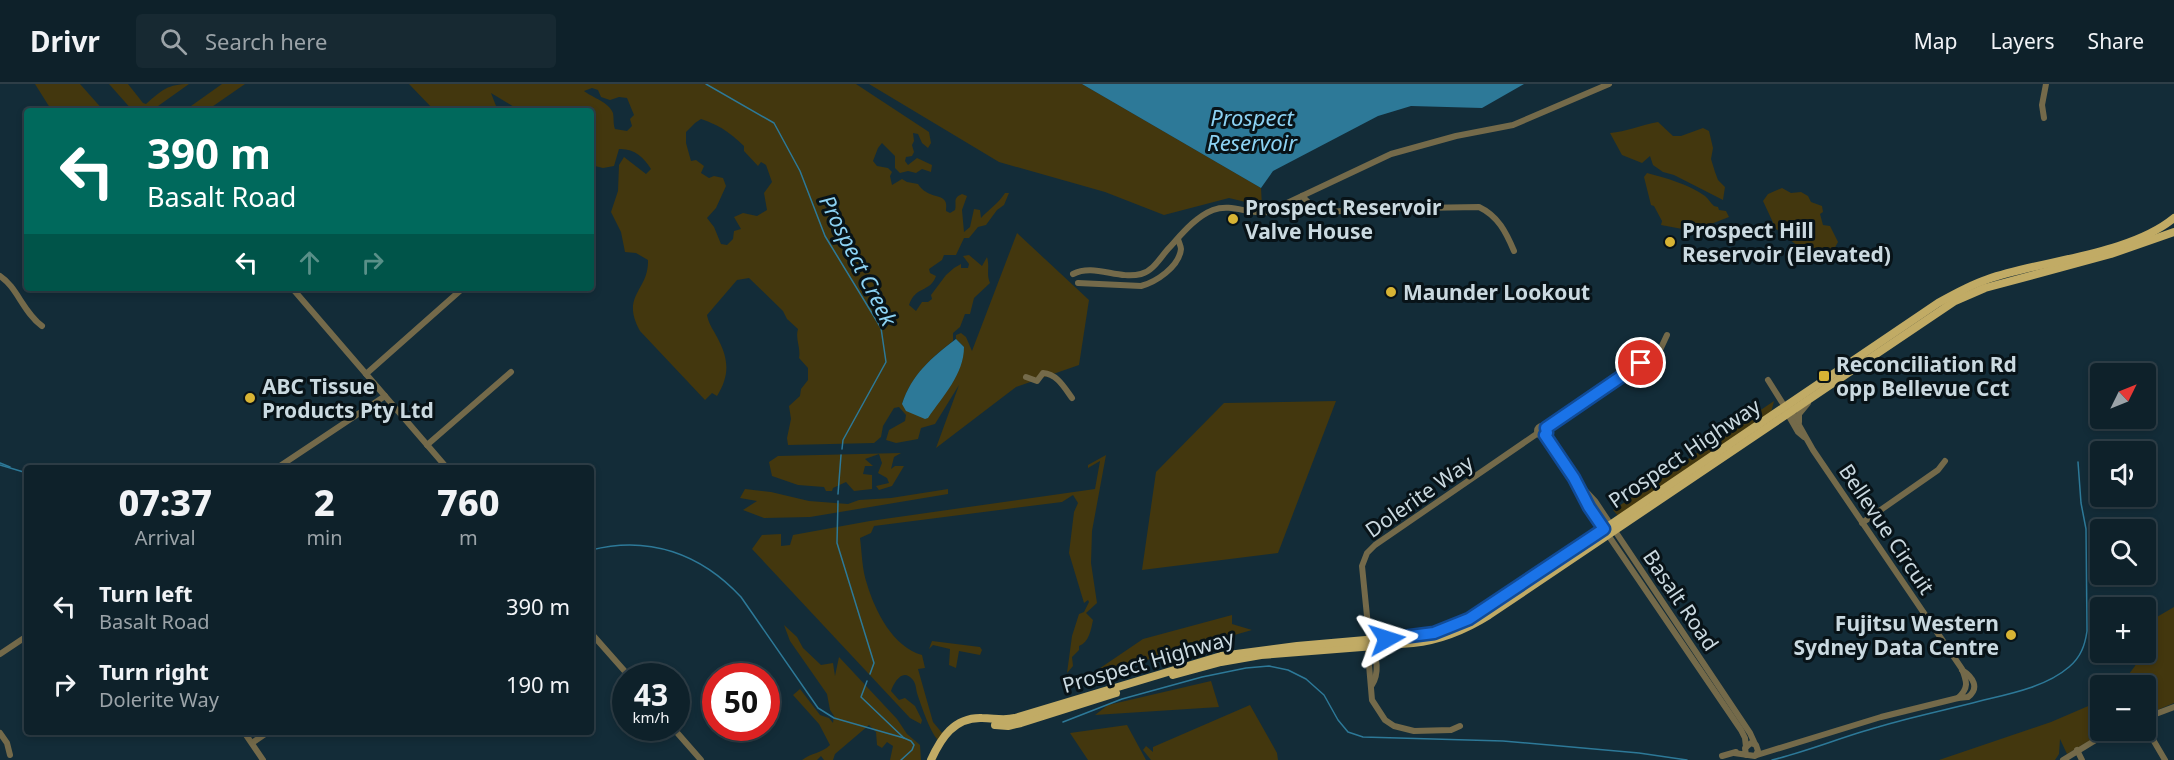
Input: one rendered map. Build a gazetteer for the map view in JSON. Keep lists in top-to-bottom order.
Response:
{
  "streets": {
    "main road": ["Prospect Highway"],
    "street": ["Dolerite Way", "Bellevue Circuit", "Basalt Road"]
  },
  "crossings": [
    ["Prospect Highway", "Dolerite Way"],
    ["Prospect Highway", "Bellevue Circuit"],
    ["Prospect Highway", "Basalt Road"],
    ["Dolerite Way", "Basalt Road"],
    ["Bellevue Circuit", "Basalt Road"]
  ],
  "water": ["Prospect Reservoir", "Prospect Creek"],
  "places": {
    "other": [
      "Prospect Reservoir Valve House",
      "Prospect Hill Reservoir (Elevated)",
      "Maunder Lookout",
      "ABC Tissue Products Pty Ltd",
      "Fujitsu Western Sydney Data Centre"
    ],
    "transit": ["Reconciliation Rd opp Bellevue Cct"]
  },
  "north": "top right",
  "page": {
    "header": "Drivr",
    "search": "Search here",
    "nav": ["Map", "Layers", "Share"],
    "turn": ["390 m", "Basalt Road"],
    "map_buttons": ["+", "−"],
    "eta": [
      "07:37",
      "Arrival",
      "2",
      "min",
      "760",
      "m"
    ],
    "list": [
      {
        "name": "Turn left",
        "note": "Basalt Road",
        "value": "390 m"
      },
      {
        "name": "Turn right",
        "note": "Dolerite Way",
        "value": "190 m"
      }
    ],
    "speed": "43 km/h",
    "limit": "50"
  }
}
